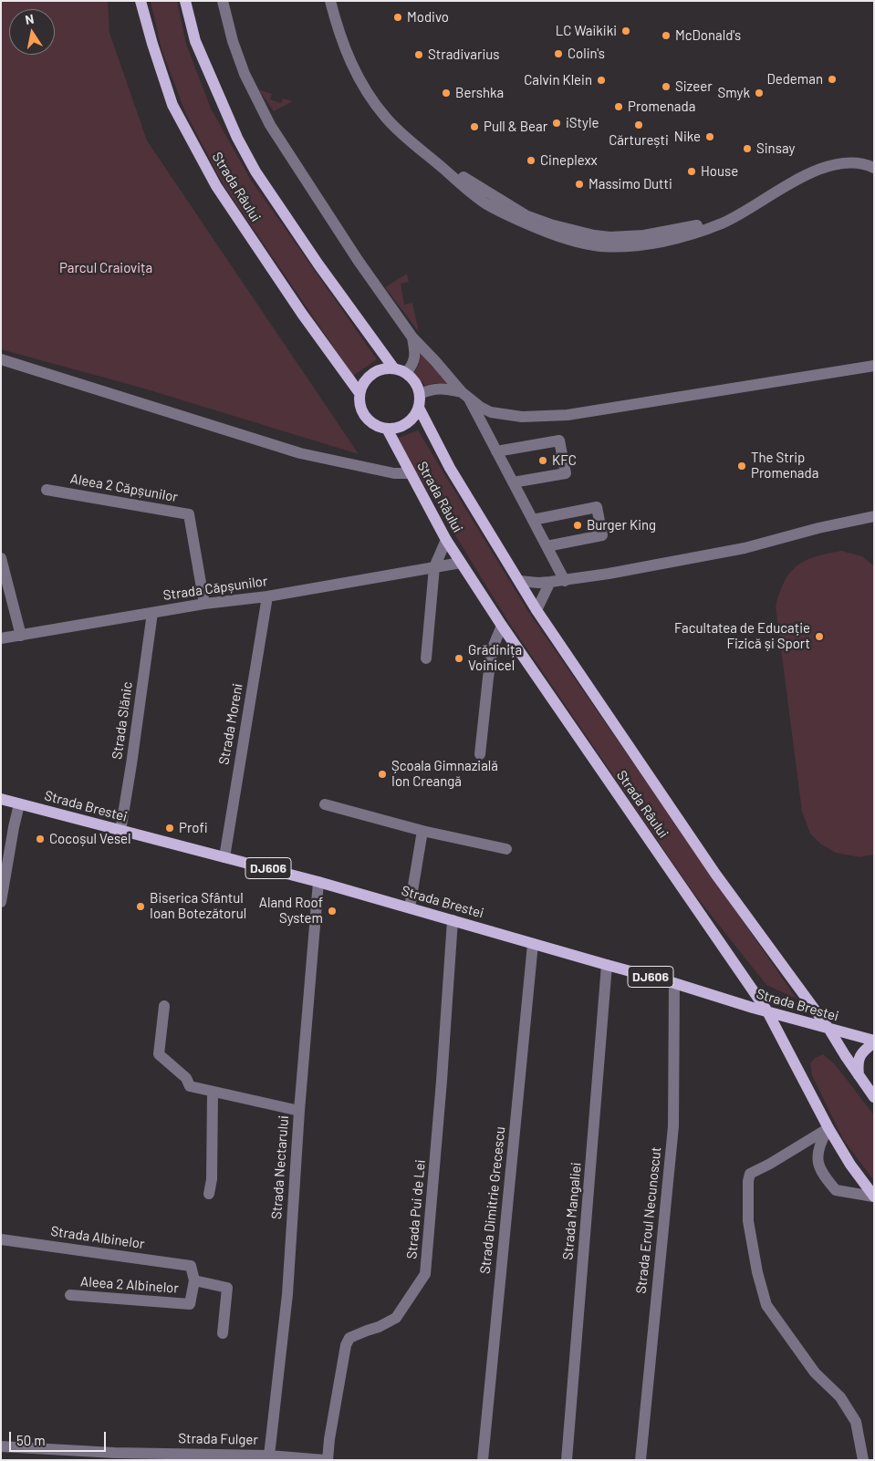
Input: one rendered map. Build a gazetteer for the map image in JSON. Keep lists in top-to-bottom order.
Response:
{
  "streets": {
    "main road": ["Strada Râului", "Strada Brestei", "DJ606"],
    "street": [
      "Aleea 2 Căpșunilor",
      "Strada Căpșunilor",
      "Strada Slănic",
      "Strada Moreni",
      "Strada Nectarului",
      "Strada Dimitrie Grecescu",
      "Strada Pui de Lei",
      "Strada Mangaliei",
      "Strada Eroul Necunoscut",
      "Strada Albinelor",
      "Aleea 2 Albinelor",
      "Strada Fulger"
    ]
  },
  "crossings": [
    ["Strada Râului", "Strada Căpșunilor"],
    ["Strada Râului", "Strada Brestei"],
    ["Aleea 2 Căpșunilor", "Strada Căpșunilor"],
    ["Strada Căpșunilor", "Strada Slănic"],
    ["Strada Căpșunilor", "Strada Moreni"],
    ["Strada Slănic", "Strada Brestei"],
    ["Strada Moreni", "Strada Brestei"],
    ["Strada Brestei", "Strada Nectarului"],
    ["Strada Brestei", "Strada Dimitrie Grecescu"],
    ["Strada Brestei", "Strada Pui de Lei"],
    ["Strada Brestei", "Strada Mangaliei"],
    ["Strada Brestei", "Strada Eroul Necunoscut"],
    ["Strada Nectarului", "Strada Fulger"],
    ["Strada Pui de Lei", "Strada Fulger"],
    ["Strada Albinelor", "Aleea 2 Albinelor"]
  ],
  "parks": ["Parcul Craiovița"],
  "places": [
    "Modivo",
    "LC Waikiki",
    "McDonald's",
    "Colin's",
    "Stradivarius",
    "Dedeman",
    "Calvin Klein",
    "Sizeer",
    "Bershka",
    "Smyk",
    "Promenada",
    "iStyle",
    "Cărturești",
    "Pull & Bear",
    "Nike",
    "Sinsay",
    "Cineplexx",
    "House",
    "Massimo Dutti",
    "KFC",
    "The Strip Promenada",
    "Burger King",
    "Facultatea de Educație Fizică și Sport",
    "Grădinița Voinicel",
    "Școala Gimnazială Ion Creangă",
    "Profi",
    "Cocoșul Vesel",
    "Biserica Sfântul Ioan Botezătorul",
    "Aland Roof System"
  ],
  "scale_bar": "50 m",
  "north": "top"
}
